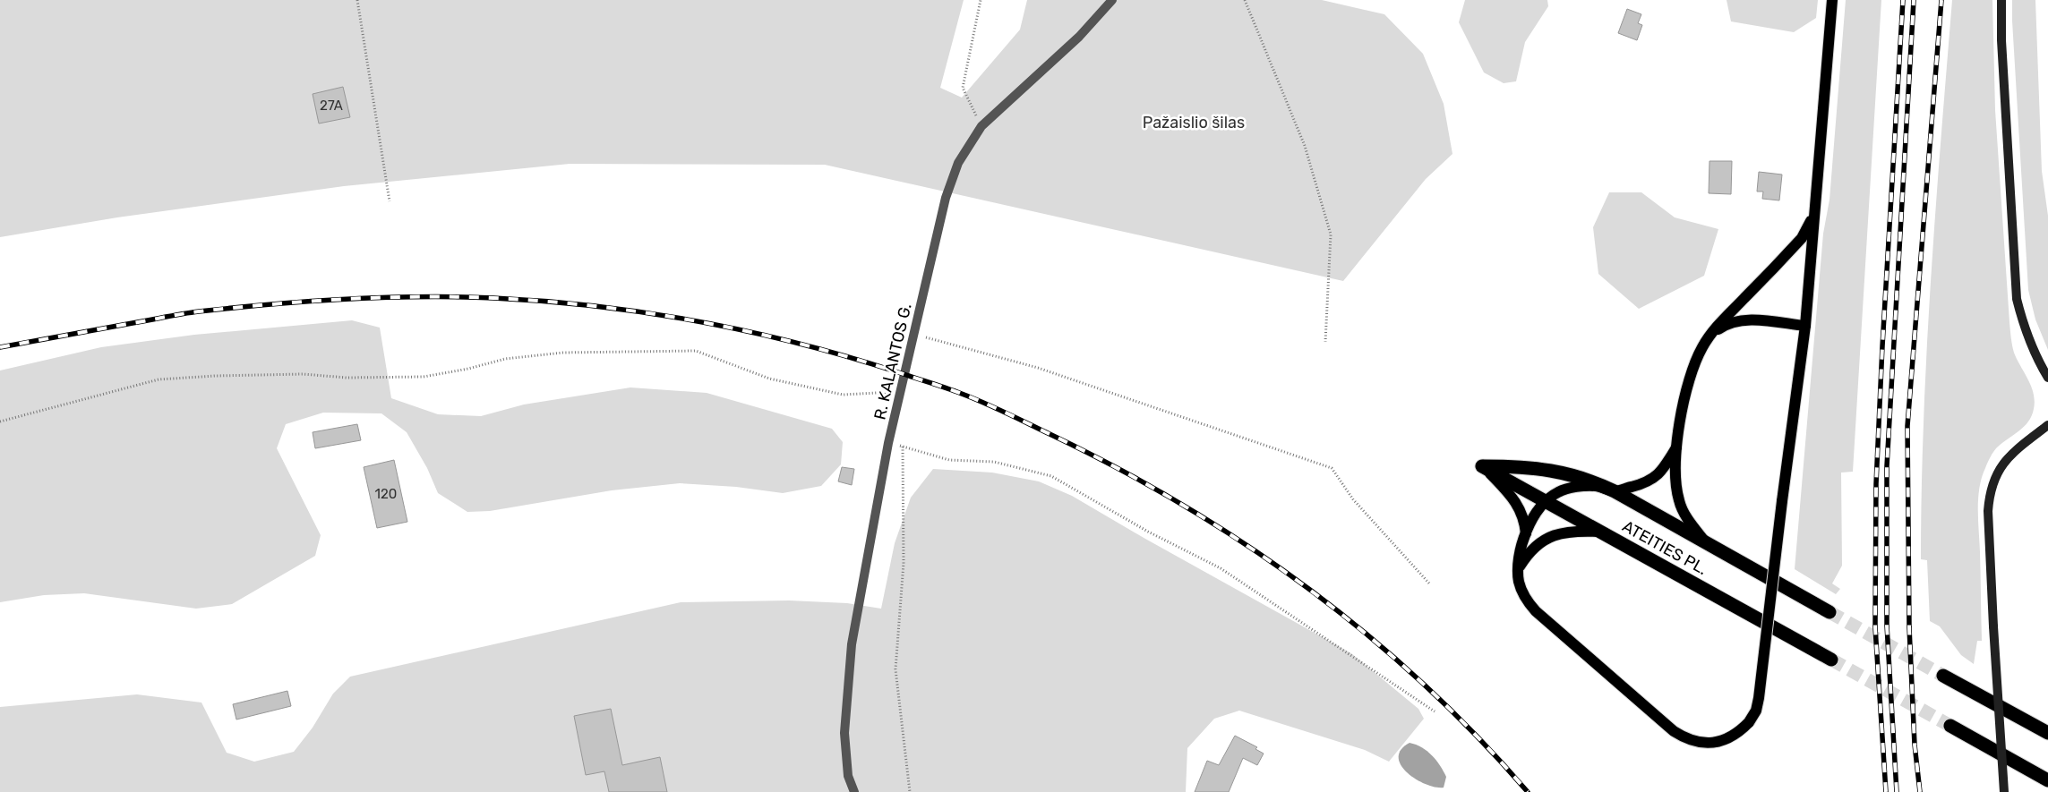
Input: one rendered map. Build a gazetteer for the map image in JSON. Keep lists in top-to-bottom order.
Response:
{
  "streets": {
    "highway": ["ATEITIES PL."],
    "street": ["R. KALANTOS G."]
  },
  "parks": ["Pažaislio šilas"],
  "house_numbers": ["27A", "120"]
}
